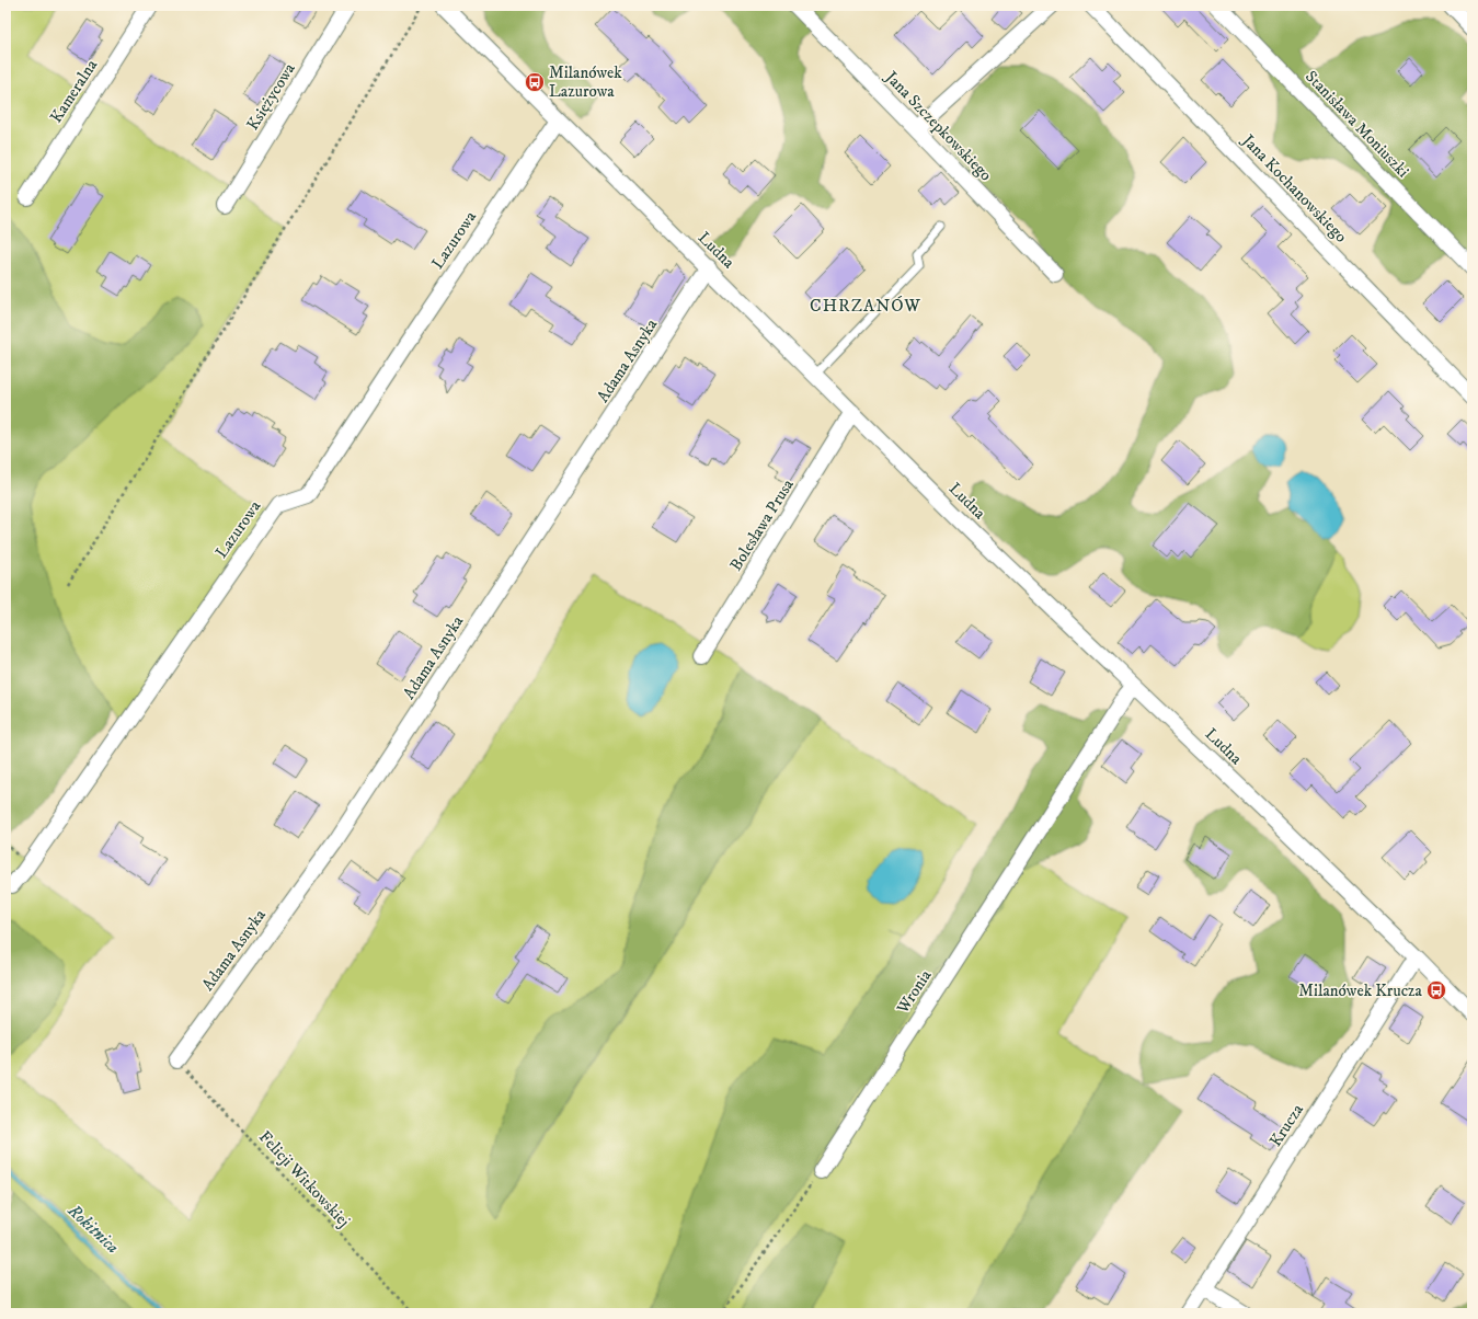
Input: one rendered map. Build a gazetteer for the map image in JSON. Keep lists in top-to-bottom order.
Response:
{
  "streets": {
    "street": [
      "Kameralna",
      "Księżycowa",
      "Stanisława Moniuszki",
      "Jana Szczepkowskiego",
      "Jana Kochanowskiego",
      "Lazurowa",
      "Ludna",
      "Adama Asnyka",
      "Bolesława Prusa",
      "Wronia",
      "Krucza"
    ],
    "path": ["Felicji Witkowskiej"]
  },
  "crossings": [
    ["Lazurowa", "Ludna"],
    ["Ludna", "Adama Asnyka"],
    ["Ludna", "Bolesława Prusa"],
    ["Ludna", "Wronia"],
    ["Ludna", "Krucza"],
    ["Adama Asnyka", "Felicji Witkowskiej"]
  ],
  "districts": ["CHRZANÓW"],
  "water": ["Rokitnica"],
  "places": {
    "bus stop": ["Milanówek Lazurowa", "Milanówek Krucza"]
  }
}
